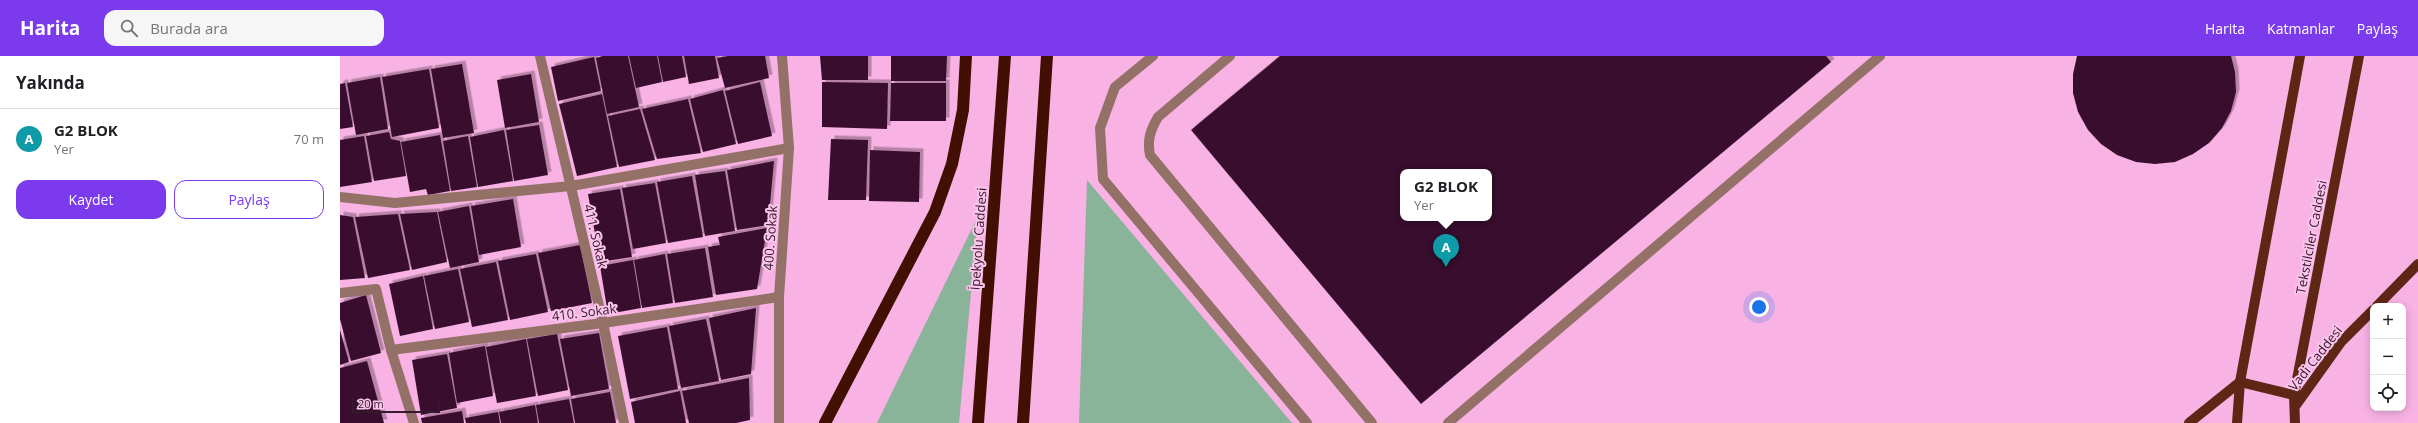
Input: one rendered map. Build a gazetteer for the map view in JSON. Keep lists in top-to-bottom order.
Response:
{
  "streets": {
    "highway": ["İpekyolu Caddesi"],
    "main road": ["Tekstilciler Caddesi", "Vadi Caddesi"],
    "street": ["411. Sokak", "400. Sokak", "410. Sokak"]
  },
  "crossings": [
    ["411. Sokak", "410. Sokak"],
    ["Tekstilciler Caddesi", "Vadi Caddesi"],
    ["400. Sokak", "410. Sokak"]
  ],
  "scale_bar": "20 m",
  "page": {
    "header": "Harita",
    "search": "Burada ara",
    "nav": ["Harita", "Katmanlar", "Paylaş"],
    "heading": "Yakında",
    "list": [
      {
        "mark": "A",
        "name": "G2 BLOK",
        "note": "Yer",
        "value": "70 m"
      }
    ],
    "buttons": ["Kaydet", "Paylaş"],
    "popup": ["G2 BLOK", "Yer"],
    "pins": "A",
    "map_buttons": ["+", "−"],
    "scale": "20 m"
  }
}
